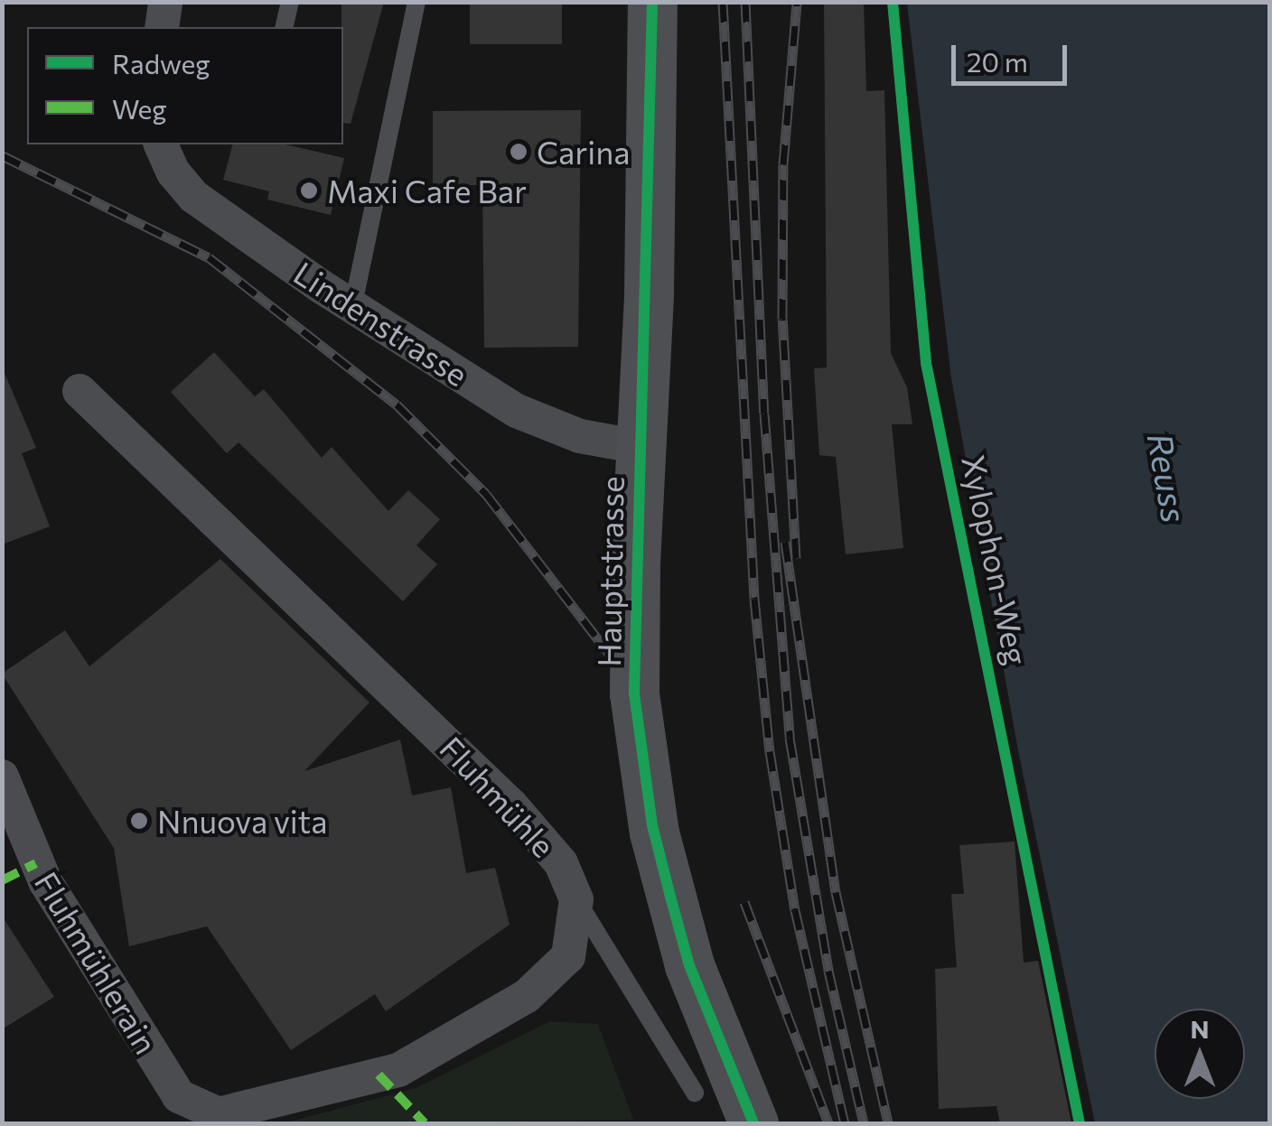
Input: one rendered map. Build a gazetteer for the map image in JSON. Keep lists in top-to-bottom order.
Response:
{
  "streets": {
    "main road": ["Hauptstrasse"],
    "street": ["Lindenstrasse", "Fluhmühle", "Fluhmühlerain"],
    "cycle path": ["Xylophon-Weg"]
  },
  "crossings": [
    ["Lindenstrasse", "Hauptstrasse"]
  ],
  "water": ["Reuss"],
  "places": ["Carina", "Maxi Cafe Bar", "Nnuova vita"],
  "legend": ["Radweg", "Weg"],
  "scale_bar": "20 m",
  "north": "top"
}
